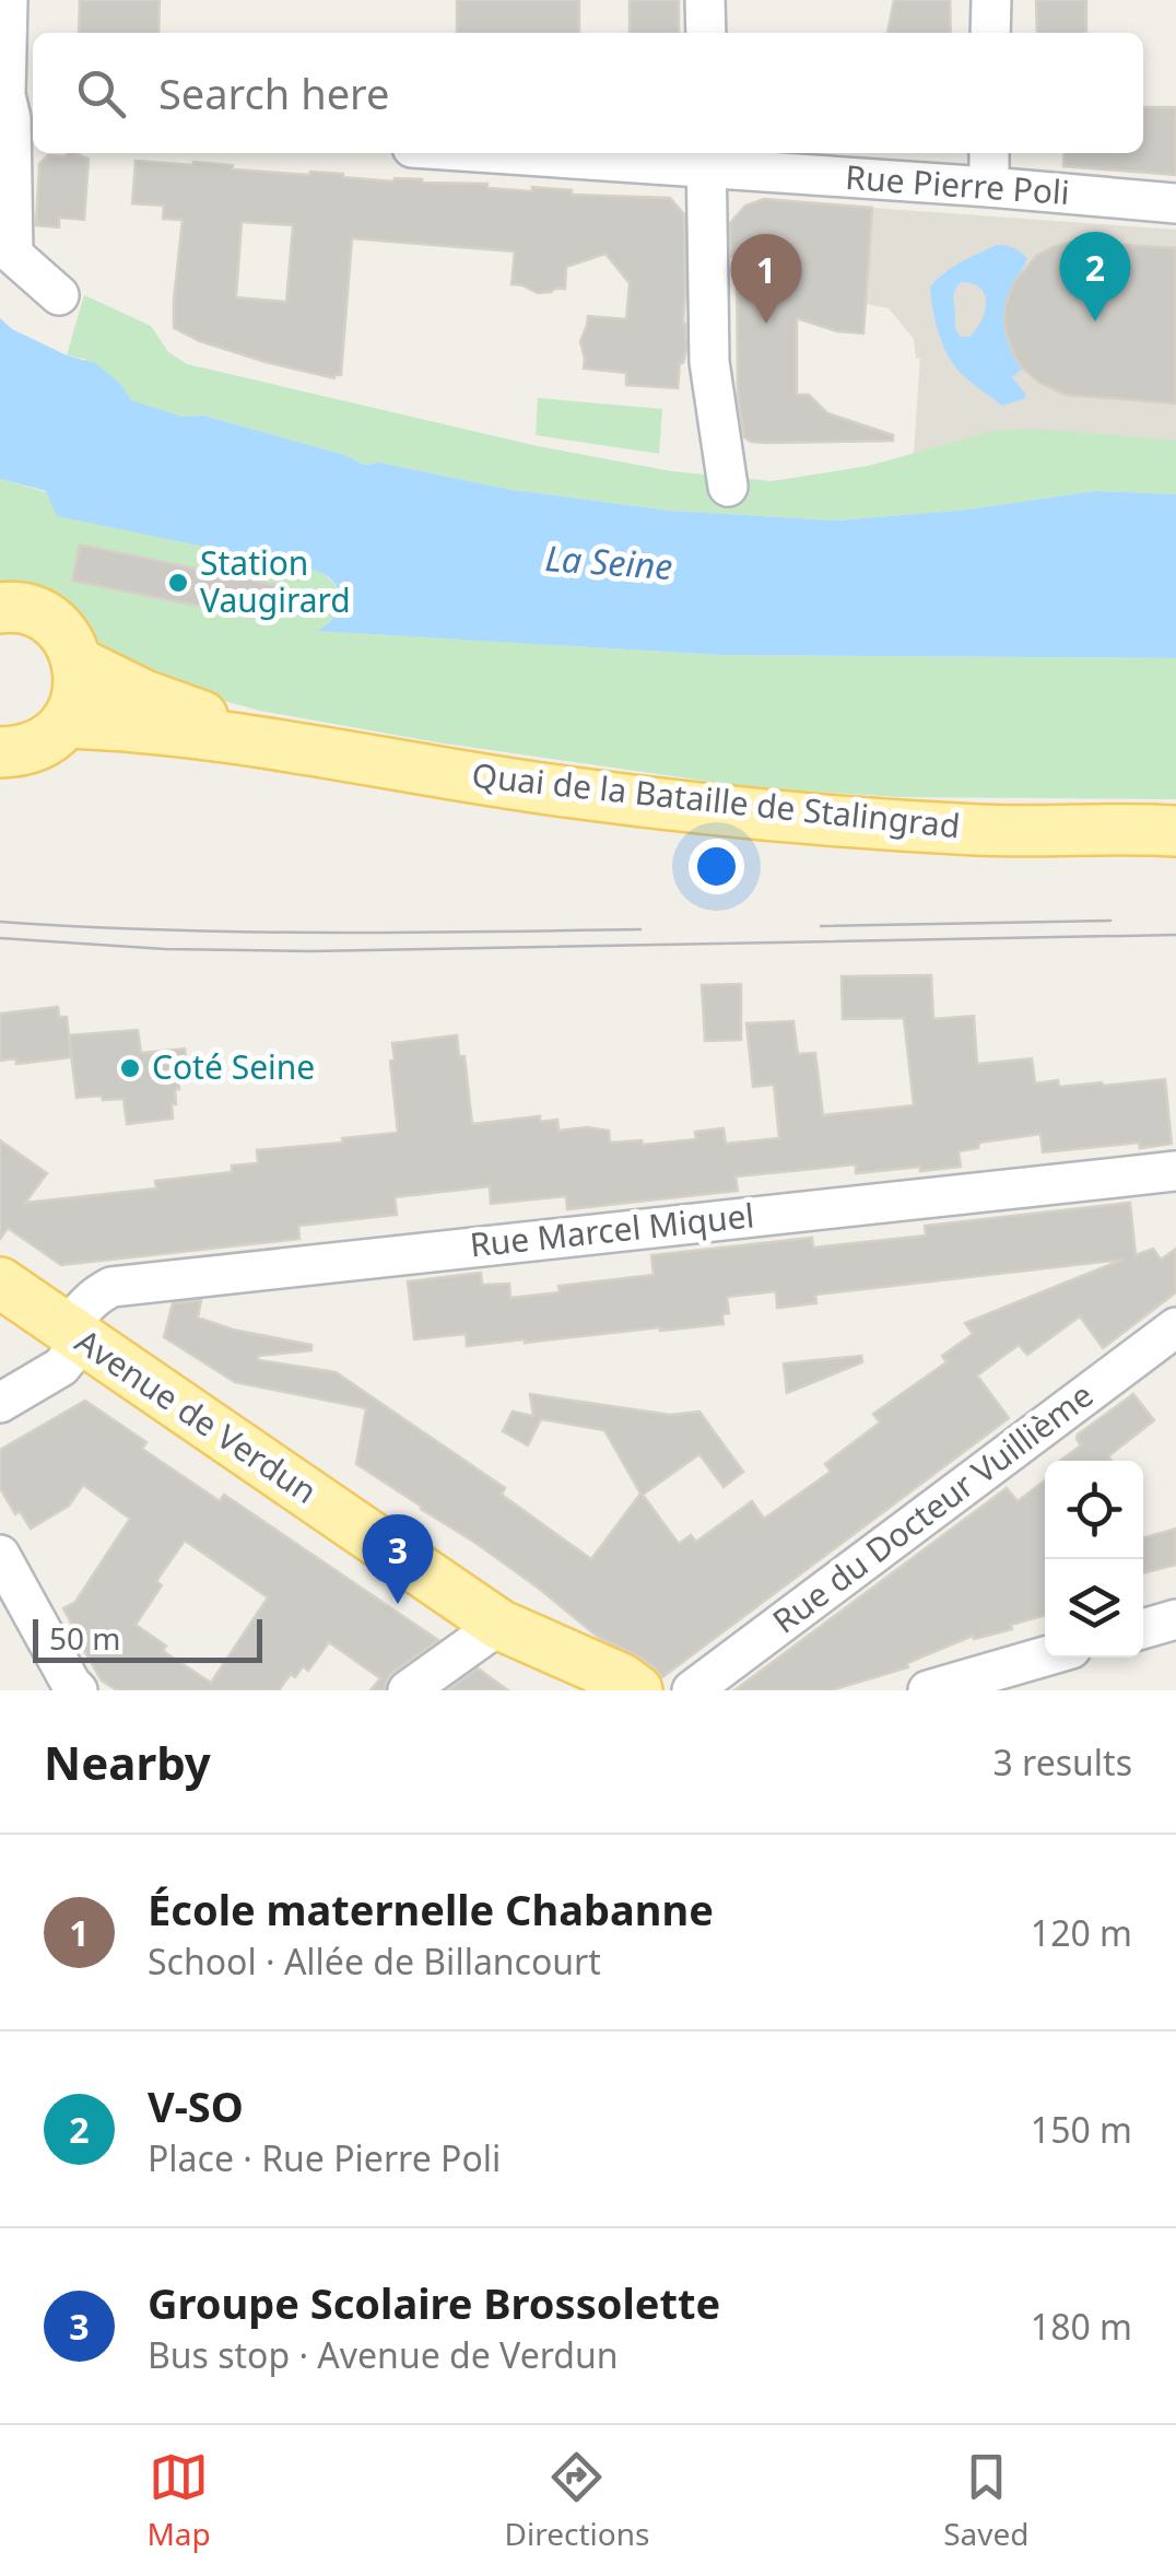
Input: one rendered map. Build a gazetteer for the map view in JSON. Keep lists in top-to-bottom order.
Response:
{
  "streets": {
    "main road": ["Quai de la Bataille de Stalingrad", "Avenue de Verdun"],
    "street": ["Rue Pierre Poli", "Rue Marcel Miquel", "Rue du Docteur Vuillième"]
  },
  "crossings": [
    ["Rue Marcel Miquel", "Avenue de Verdun"]
  ],
  "water": ["La Seine"],
  "places": ["Station Vaugirard", "Coté Seine"],
  "scale_bar": "50 m",
  "page": {
    "search": "Search here",
    "pins": ["2", "1", "3"],
    "scale": "50 m",
    "heading": ["Nearby", "3 results"],
    "list": [
      {
        "mark": "1",
        "name": "École maternelle Chabanne",
        "note": "School · Allée de Billancourt",
        "value": "120 m"
      },
      {
        "mark": "2",
        "name": "V-SO",
        "note": "Place · Rue Pierre Poli",
        "value": "150 m"
      },
      {
        "mark": "3",
        "name": "Groupe Scolaire Brossolette",
        "note": "Bus stop · Avenue de Verdun",
        "value": "180 m"
      }
    ],
    "nav": ["Map", "Directions", "Saved"]
  }
}
